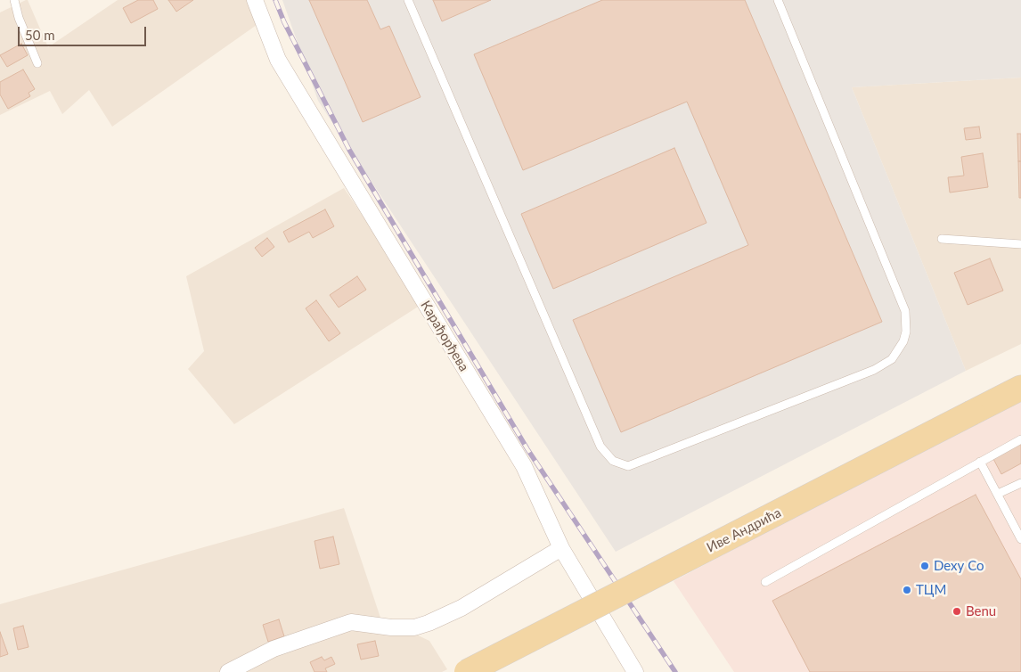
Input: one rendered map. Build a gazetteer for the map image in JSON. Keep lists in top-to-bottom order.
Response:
{
  "streets": {
    "main road": ["Иве Андрића"],
    "street": ["Карађорђева"]
  },
  "places": ["Dexy Co", "ТЦМ", "Benu"],
  "scale_bar": "50 m"
}
